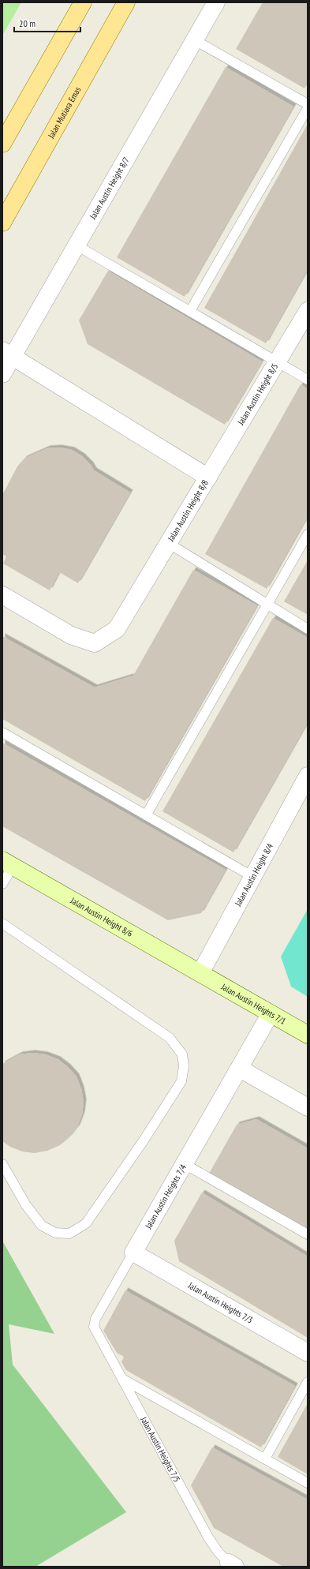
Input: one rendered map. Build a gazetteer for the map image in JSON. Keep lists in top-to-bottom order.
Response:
{
  "streets": {
    "main road": ["Jalan Mutiara Emas"],
    "street": [
      "Jalan Austin Height 8/7",
      "Jalan Austin Height 8/5",
      "Jalan Austin Height 8/8",
      "Jalan Austin Height 8/4",
      "Jalan Austin Height 8/6",
      "Jalan Austin Heights 7/1",
      "Jalan Austin Heights 7/4",
      "Jalan Austin Heights 7/3"
    ],
    "lane": ["Jalan Austin Heights 7/5"]
  },
  "crossings": [
    ["Jalan Austin Height 8/7", "Jalan Austin Height 8/8"],
    ["Jalan Austin Height 8/5", "Jalan Austin Height 8/8"],
    ["Jalan Austin Height 8/4", "Jalan Austin Height 8/6"],
    ["Jalan Austin Height 8/4", "Jalan Austin Heights 7/1"],
    ["Jalan Austin Height 8/6", "Jalan Austin Heights 7/1"],
    ["Jalan Austin Heights 7/1", "Jalan Austin Heights 7/4"],
    ["Jalan Austin Heights 7/4", "Jalan Austin Heights 7/3"],
    ["Jalan Austin Heights 7/4", "Jalan Austin Heights 7/5"]
  ],
  "scale_bar": "20 m"
}
